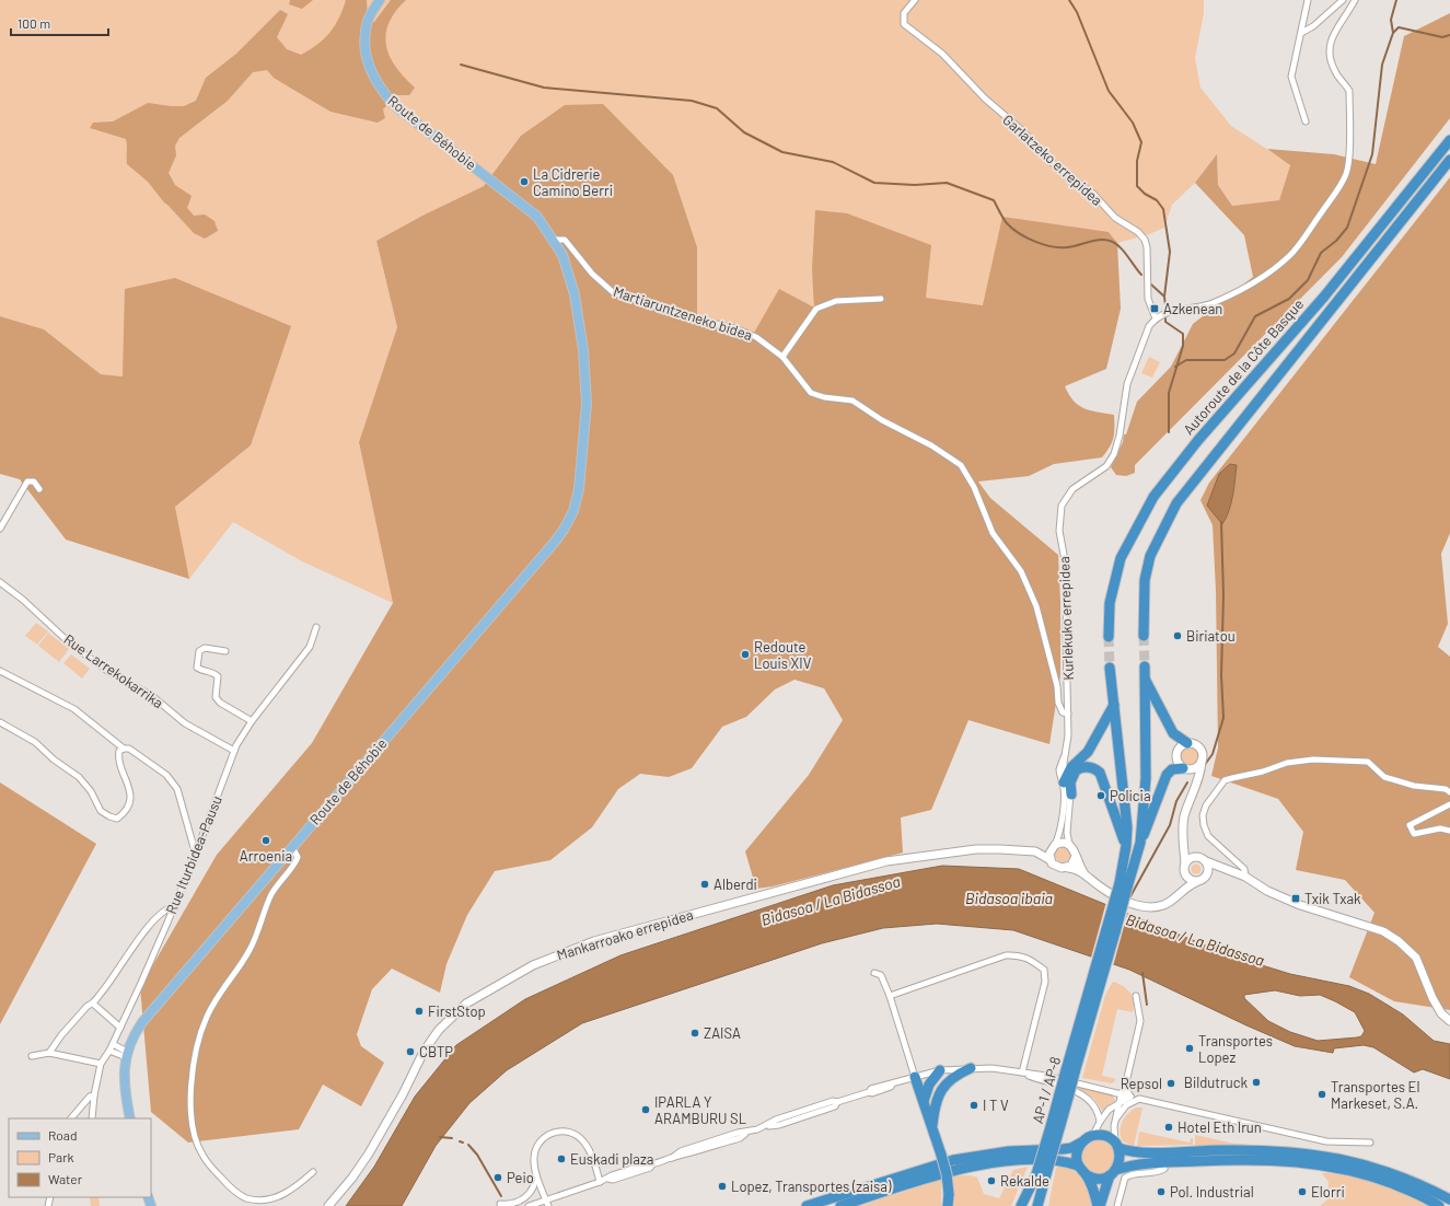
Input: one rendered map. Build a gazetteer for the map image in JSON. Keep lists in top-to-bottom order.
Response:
{
  "streets": {
    "highway": ["Autoroute de la Côte Basque", "AP-1 / AP-8"],
    "main road": ["Route de Béhobie", "Mankarroako errepidea"],
    "street": [
      "Garlatzeko errepidea",
      "Martiaruntzeneko bidea",
      "Kurlekuko errepidea",
      "Rue Larrekokarrika",
      "Rue Iturbidea-Pausu"
    ]
  },
  "crossings": [
    ["Route de Béhobie", "Martiaruntzeneko bidea"],
    ["Garlatzeko errepidea", "Kurlekuko errepidea"],
    ["Martiaruntzeneko bidea", "Kurlekuko errepidea"],
    ["Kurlekuko errepidea", "Mankarroako errepidea"],
    ["Rue Larrekokarrika", "Rue Iturbidea-Pausu"]
  ],
  "water": ["Bidasoa ibaia", "Bidasoa / La Bidassoa"],
  "places": {
    "other": [
      "La Cidrerie Camino Berri",
      "Biriatou",
      "Redoute Louis XIV",
      "Policia",
      "Arroenia",
      "Alberdi",
      "FirstStop",
      "ZAISA",
      "Transportes Lopez",
      "CBTP",
      "Bildutruck",
      "Repsol",
      "Transportes El Markeset, S.A.",
      "I T V",
      "IPARLA Y ARAMBURU SL",
      "Hotel Eth Irun",
      "Euskadi plaza",
      "Peio",
      "Rekalde",
      "Lopez, Transportes (zaisa)",
      "Pol. Industrial",
      "Elorri"
    ],
    "transit": ["Azkenean", "Txik Txak"]
  },
  "legend": ["Road", "Park", "Water"],
  "scale_bar": "100 m"
}
